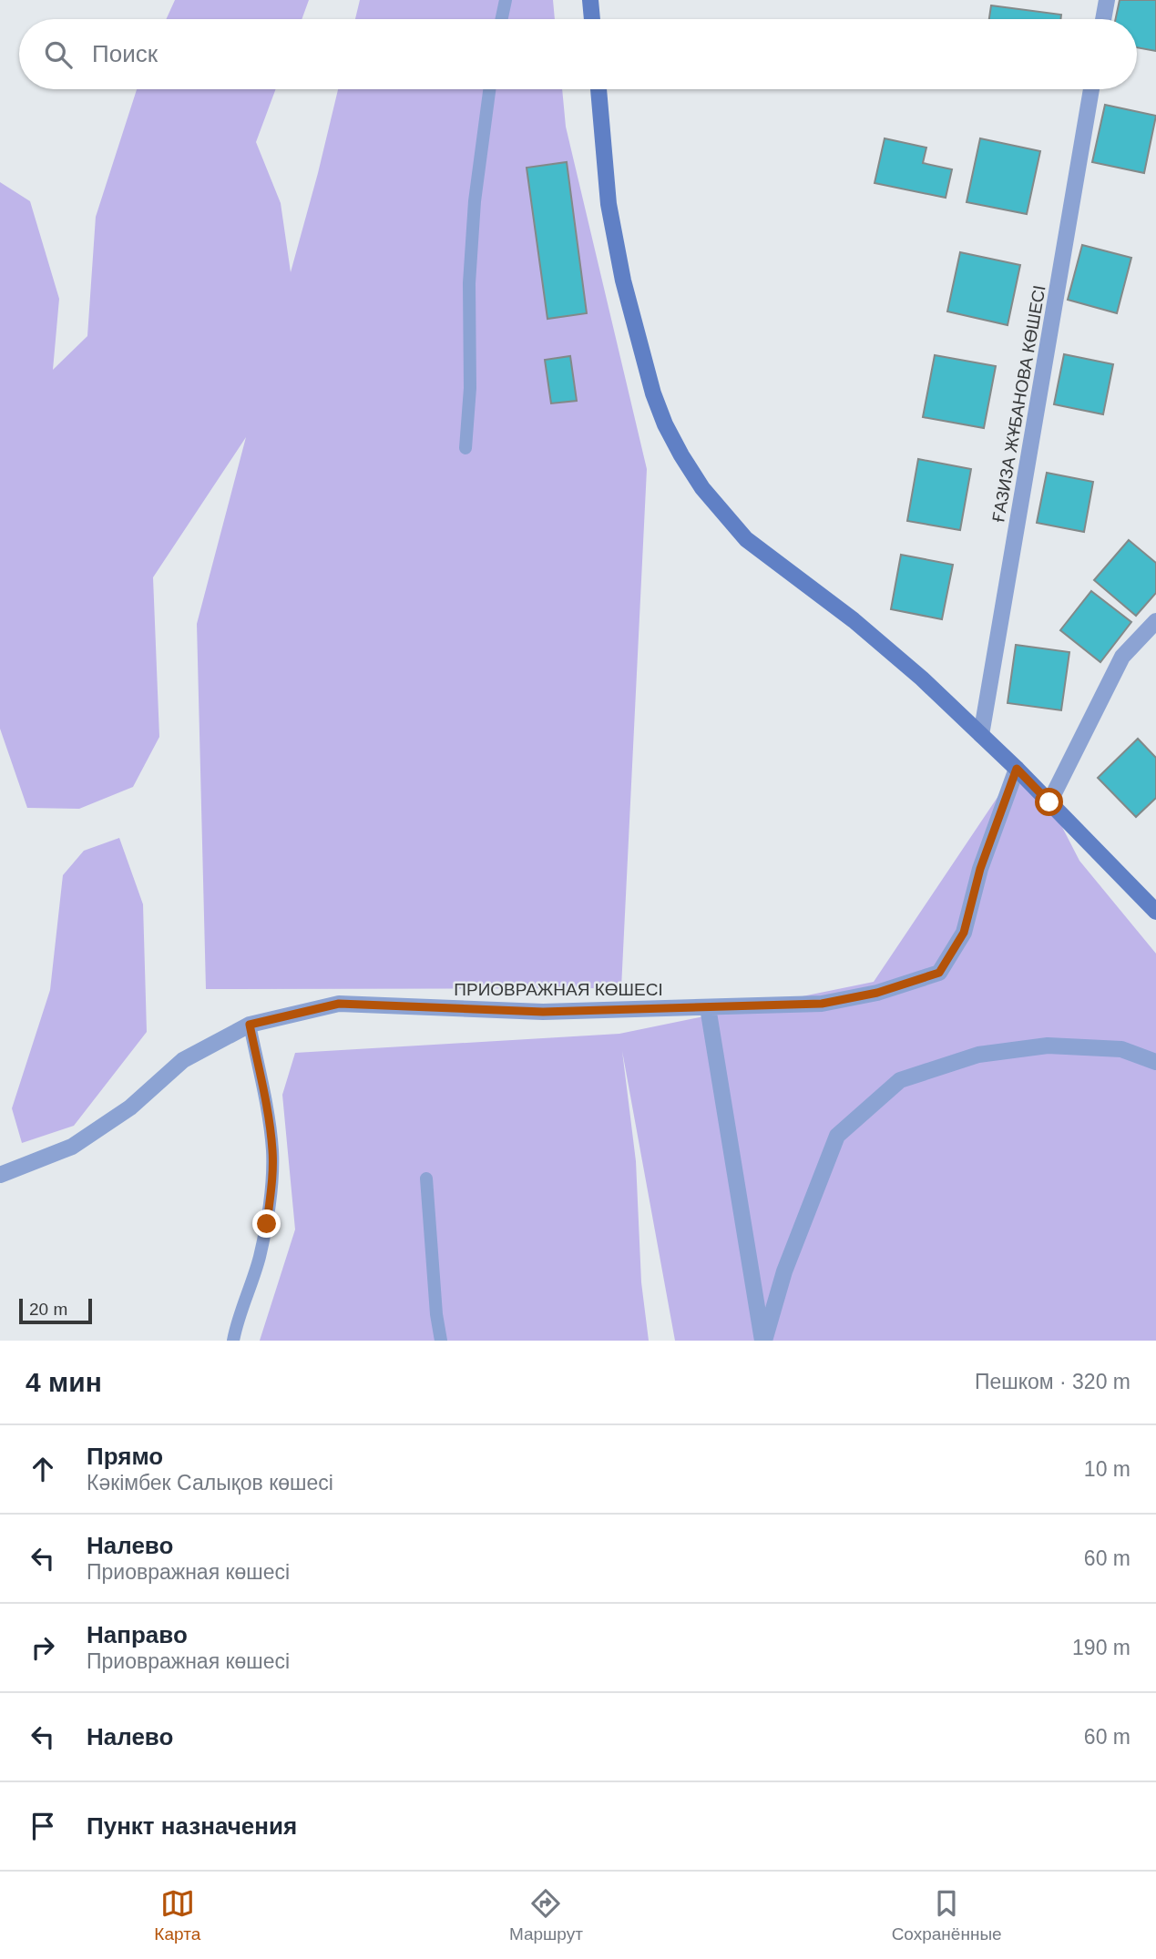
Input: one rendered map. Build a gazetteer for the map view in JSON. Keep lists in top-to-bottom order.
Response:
{
  "streets": {
    "street": ["ҒАЗИЗА ЖҰБАНОВА КӨШЕСІ", "ПРИОВРАЖНАЯ КӨШЕСІ"]
  },
  "scale_bar": "20 m",
  "page": {
    "search": "Поиск",
    "scale": "20 m",
    "heading": ["4 мин", "Пешком · 320 m"],
    "list": [
      ["Прямо", "Кәкімбек Салықов көшесі", "10 m"],
      ["Налево", "Приовражная көшесі", "60 m"],
      ["Направо", "Приовражная көшесі", "190 m"],
      ["Налево", "60 m"],
      "Пункт назначения"
    ],
    "nav": ["Карта", "Маршрут", "Сохранённые"]
  }
}
